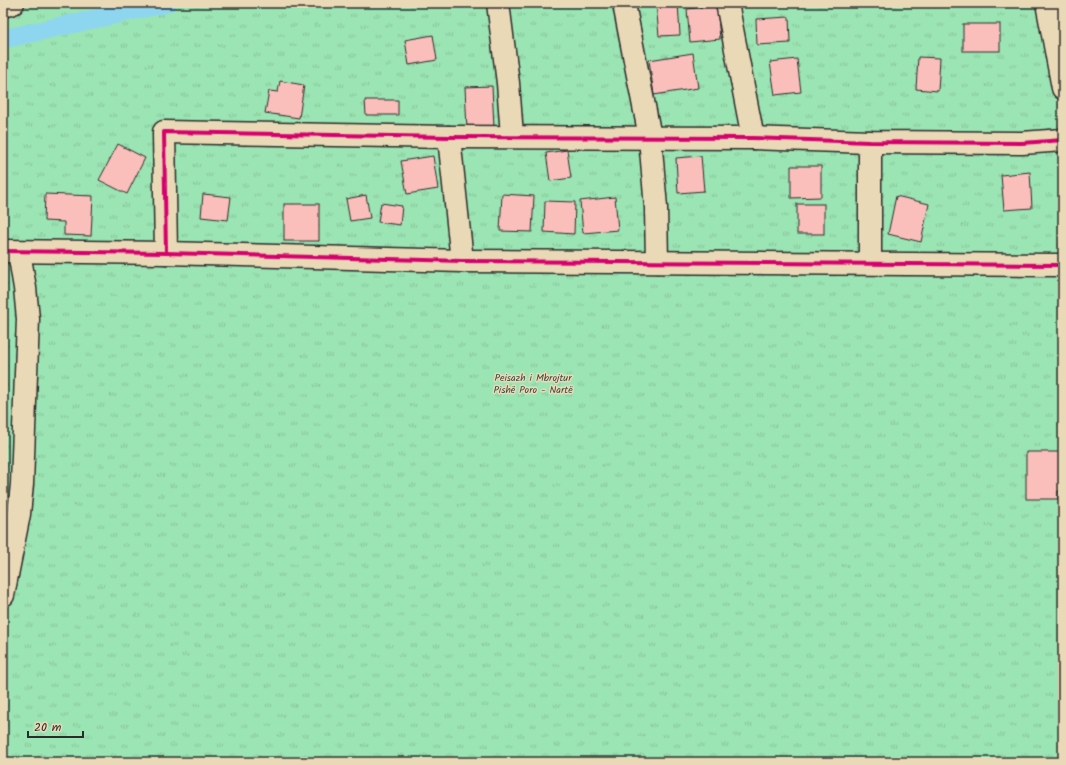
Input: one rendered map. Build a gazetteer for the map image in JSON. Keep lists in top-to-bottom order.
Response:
{
  "parks": ["Peisazh i Mbrojtur Pishë Poro - Nartë"],
  "scale_bar": "20 m"
}
